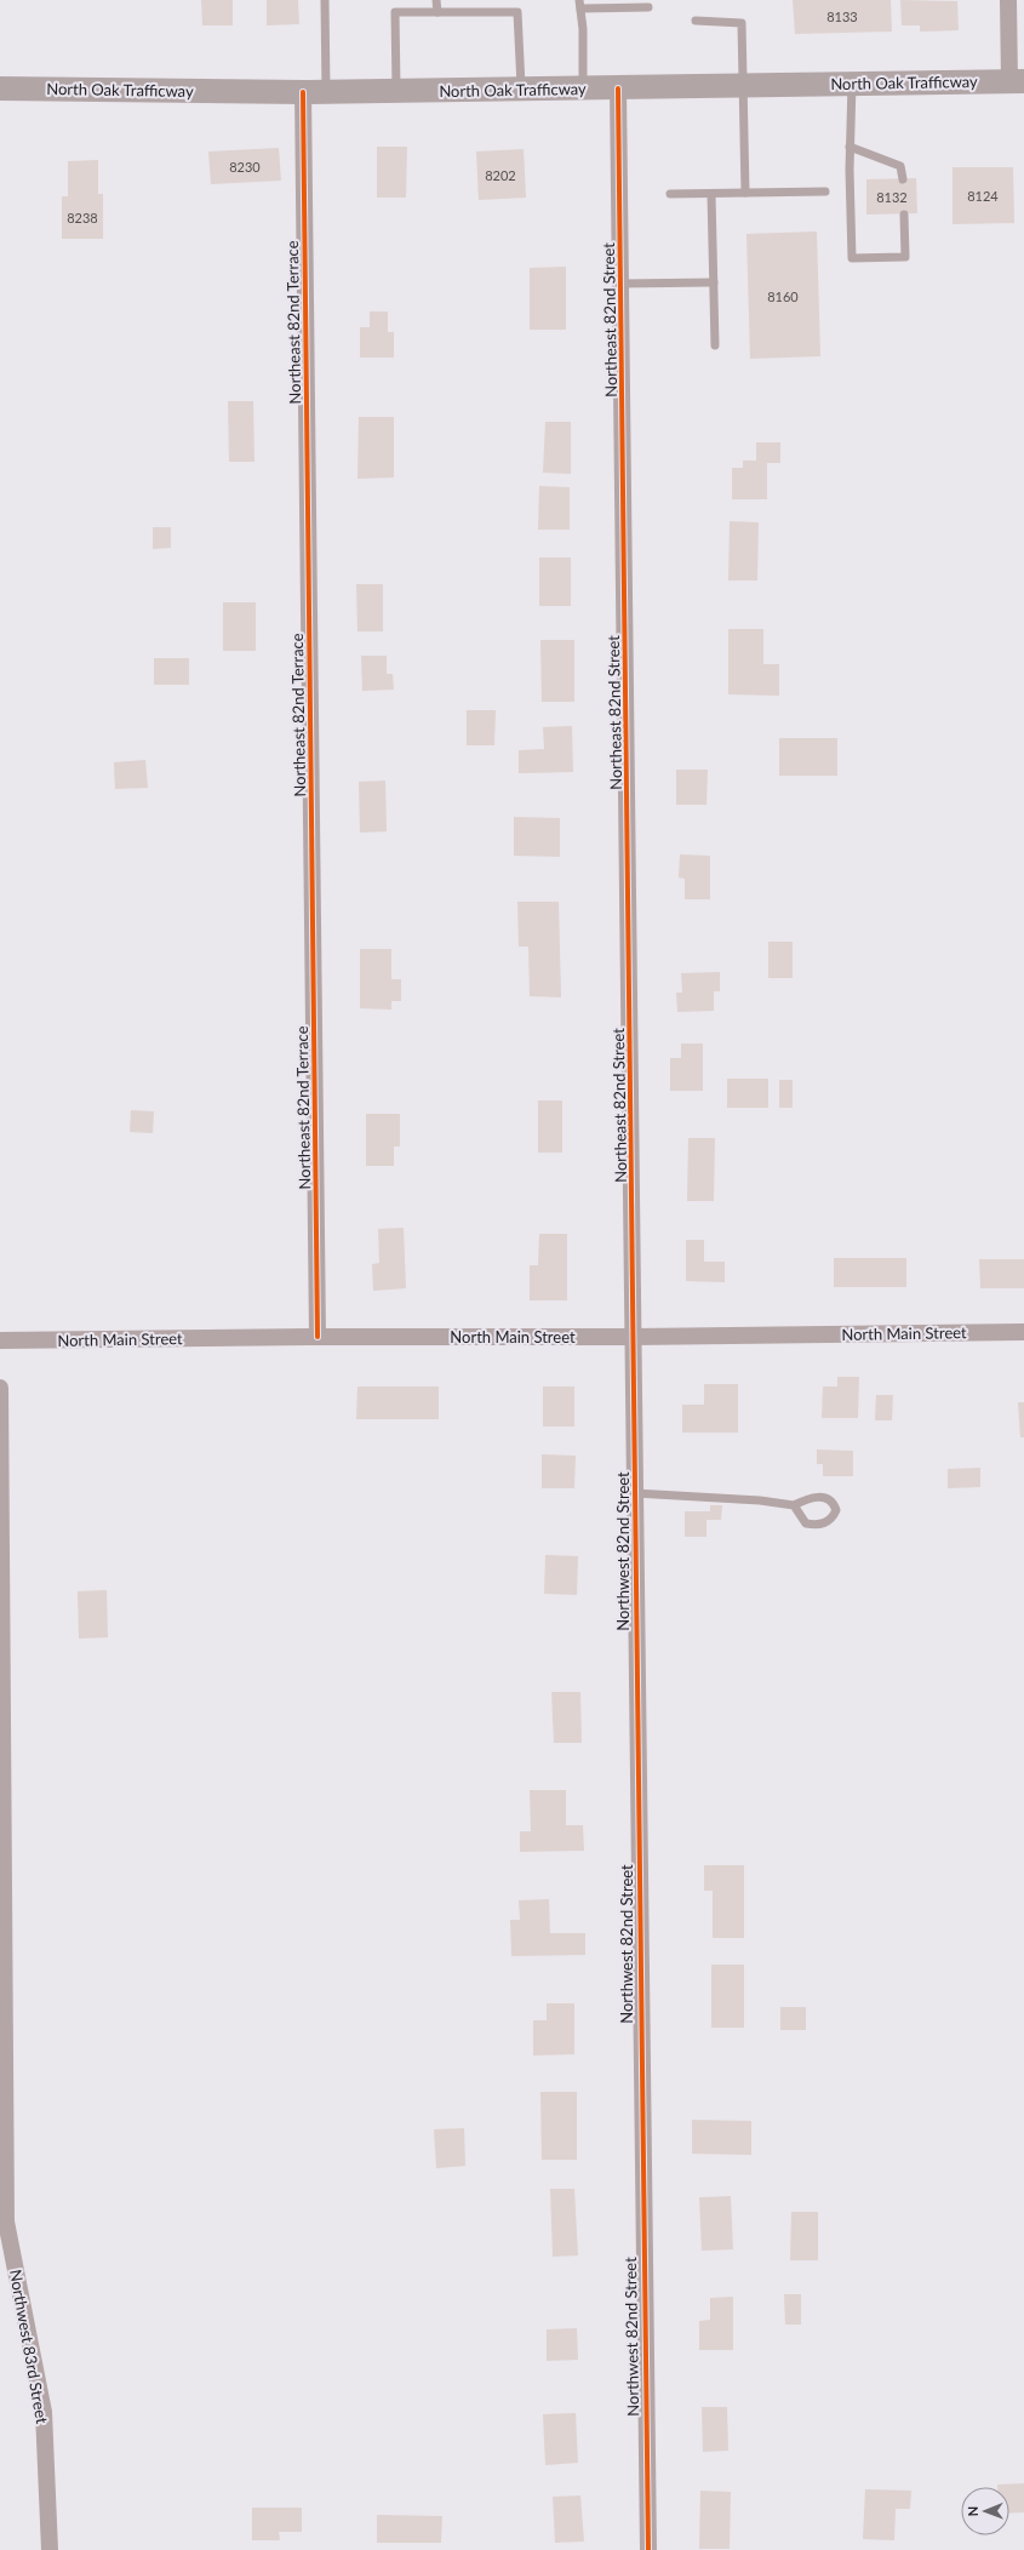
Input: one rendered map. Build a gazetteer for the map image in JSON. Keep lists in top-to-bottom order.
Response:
{
  "streets": {
    "main road": ["North Oak Trafficway"],
    "street": [
      "Northeast 82nd Street",
      "Northeast 82nd Terrace",
      "North Main Street",
      "Northwest 82nd Street",
      "Northwest 83rd Street"
    ]
  },
  "crossings": [
    ["North Oak Trafficway", "Northeast 82nd Street"],
    ["North Oak Trafficway", "Northeast 82nd Terrace"],
    ["Northeast 82nd Street", "North Main Street"],
    ["Northeast 82nd Street", "Northwest 82nd Street"],
    ["Northeast 82nd Terrace", "North Main Street"],
    ["North Main Street", "Northwest 82nd Street"]
  ],
  "house_numbers": [
    "8133",
    "8230",
    "8202",
    "8124",
    "8132",
    "8238",
    "8160"
  ],
  "north": "left"
}
